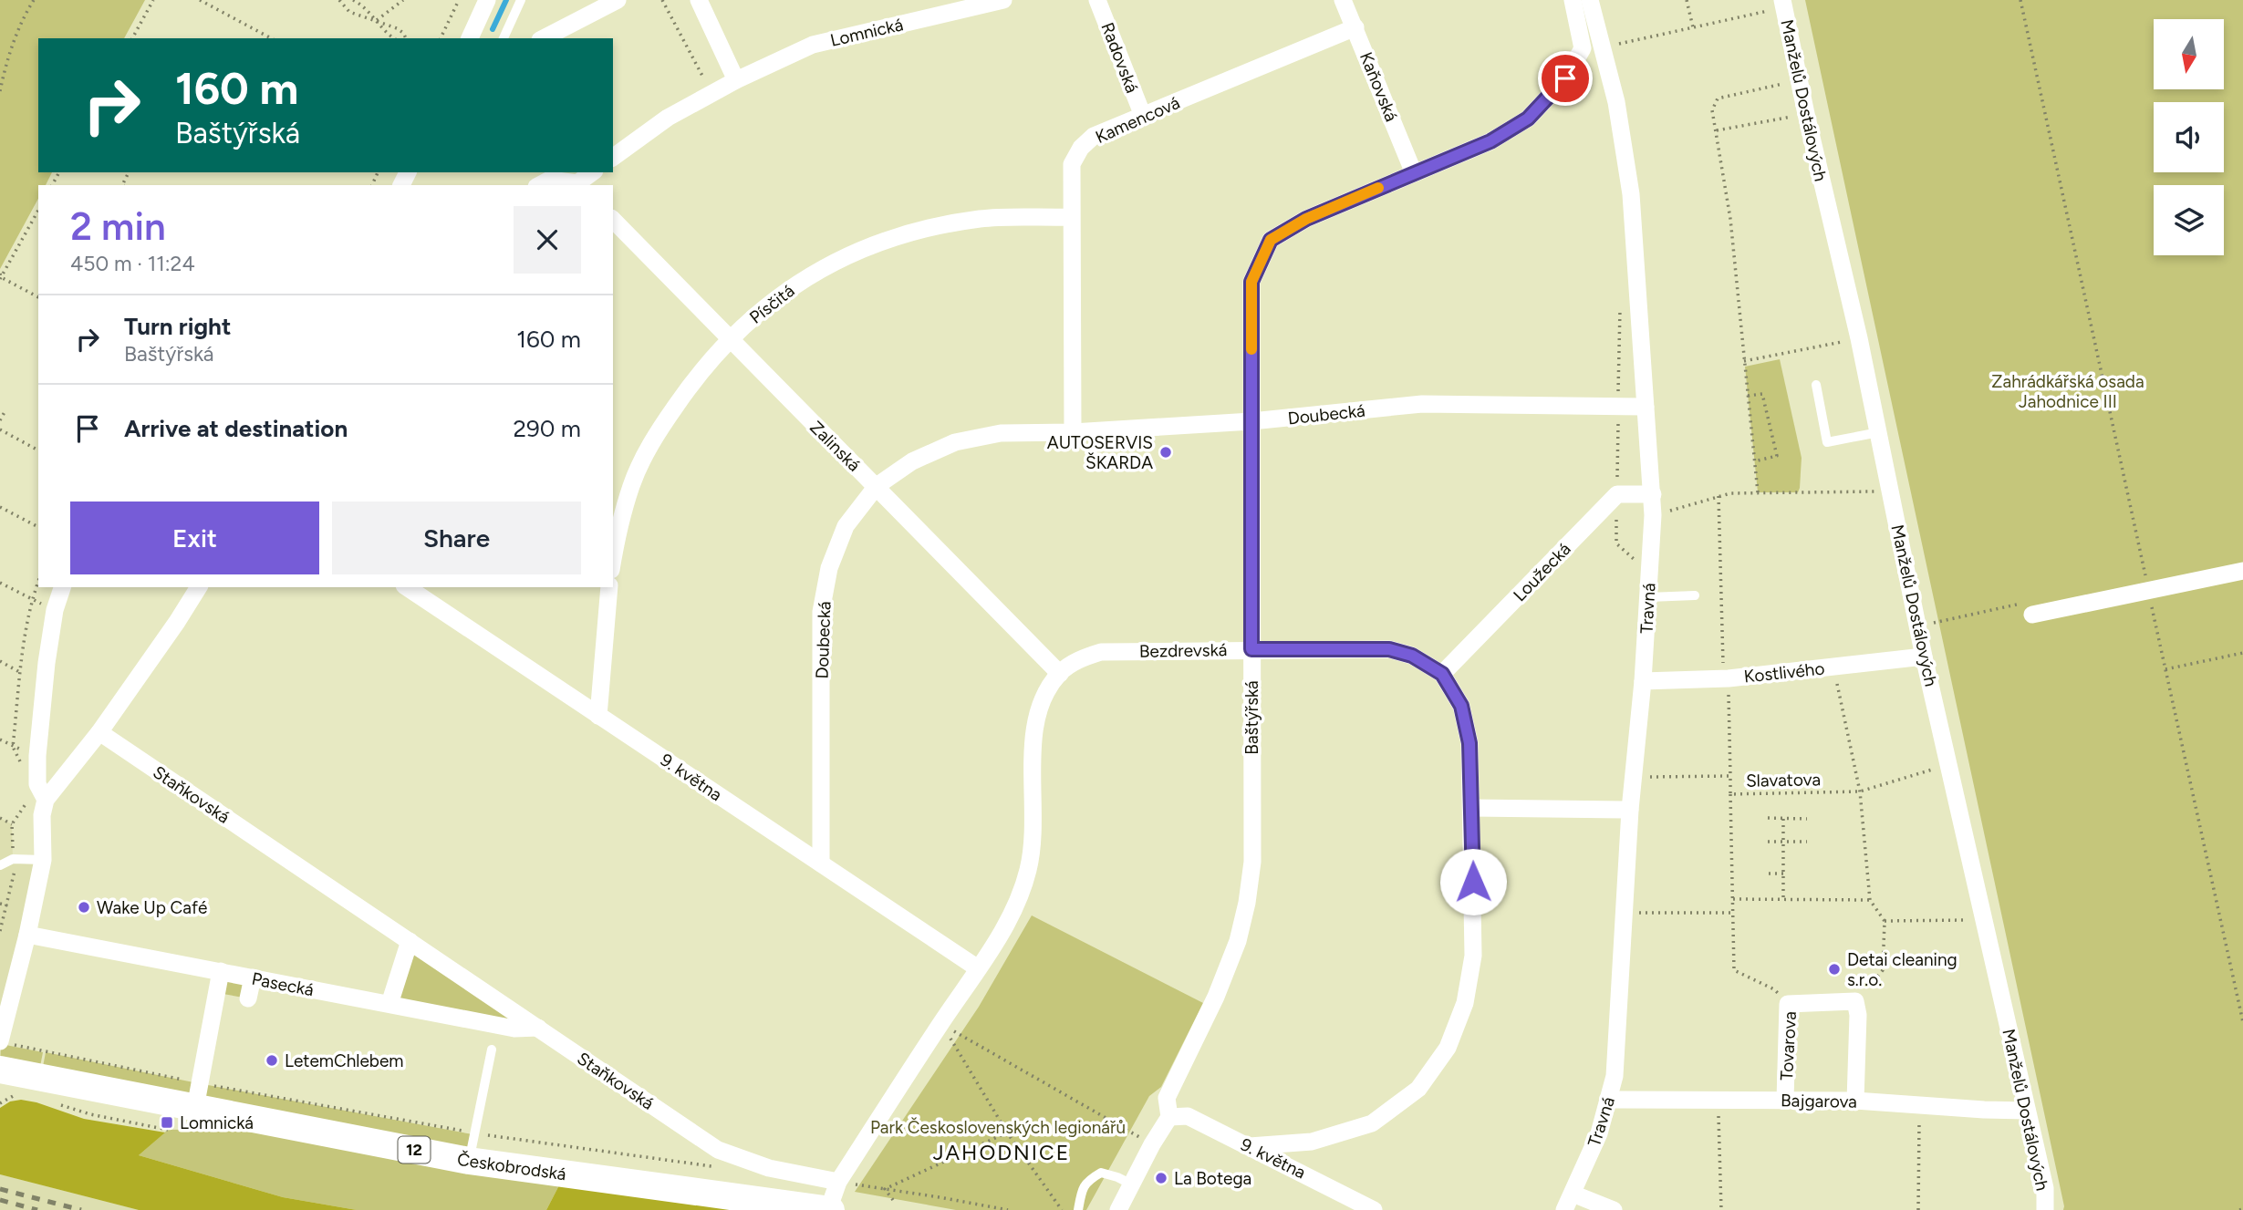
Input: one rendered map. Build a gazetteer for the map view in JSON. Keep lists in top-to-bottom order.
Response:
{
  "streets": {
    "main road": ["12", "Českobrodská"],
    "street": [
      "Lomnická",
      "Radovská",
      "Kaňovská",
      "Manželů Dostálových",
      "Kamencová",
      "Písčitá",
      "Doubecká",
      "Zalinská",
      "Loužecká",
      "Travná",
      "Bezdrevská",
      "Kostlivého",
      "Baštýřská",
      "9. května",
      "Staňkovská",
      "Pasecká",
      "Tovarova",
      "Bajgarova"
    ],
    "path": ["Slavatova"]
  },
  "crossings": [
    ["Radovská", "Kamencová"],
    ["Kaňovská", "Kamencová"],
    ["Kaňovská", "Baštýřská"],
    ["Manželů Dostálových", "Kostlivého"],
    ["Manželů Dostálových", "Slavatova"],
    ["Manželů Dostálových", "Bajgarova"],
    ["Kamencová", "Písčitá"],
    ["Kamencová", "Doubecká"],
    ["Písčitá", "Zalinská"],
    ["Doubecká", "Zalinská"],
    ["Doubecká", "Travná"],
    ["Doubecká", "Baštýřská"],
    ["Doubecká", "9. května"],
    ["Zalinská", "Bezdrevská"],
    ["Loužecká", "Travná"],
    ["Loužecká", "Bezdrevská"],
    ["Travná", "Kostlivého"],
    ["Travná", "Slavatova"],
    ["Travná", "Bajgarova"],
    ["Bezdrevská", "Baštýřská"],
    ["Bezdrevská", "9. května"],
    ["Bezdrevská", "Staňkovská"],
    ["Bezdrevská", "Českobrodská"],
    ["Baštýřská", "9. května"],
    ["Staňkovská", "Pasecká"],
    ["Tovarova", "Bajgarova"]
  ],
  "districts": ["JAHODNICE"],
  "parks": ["Zahrádkářská osada Jahodnice III", "Park Československých legionářů"],
  "places": {
    "other": [
      "AUTOSERVIS ŠKARDA",
      "Wake Up Café",
      "Detai cleaning s.r.o.",
      "LetemChlebem",
      "La Botega"
    ],
    "transit": ["Lomnická"]
  },
  "north": "bottom",
  "page": {
    "turn": ["160 m", "Baštýřská"],
    "heading": ["2 min", "450 m · 11:24"],
    "list": [
      {
        "name": "Turn right",
        "note": "Baštýřská",
        "value": "160 m"
      },
      {
        "name": "Arrive at destination",
        "value": "290 m"
      }
    ],
    "buttons": ["Exit", "Share"]
  }
}
